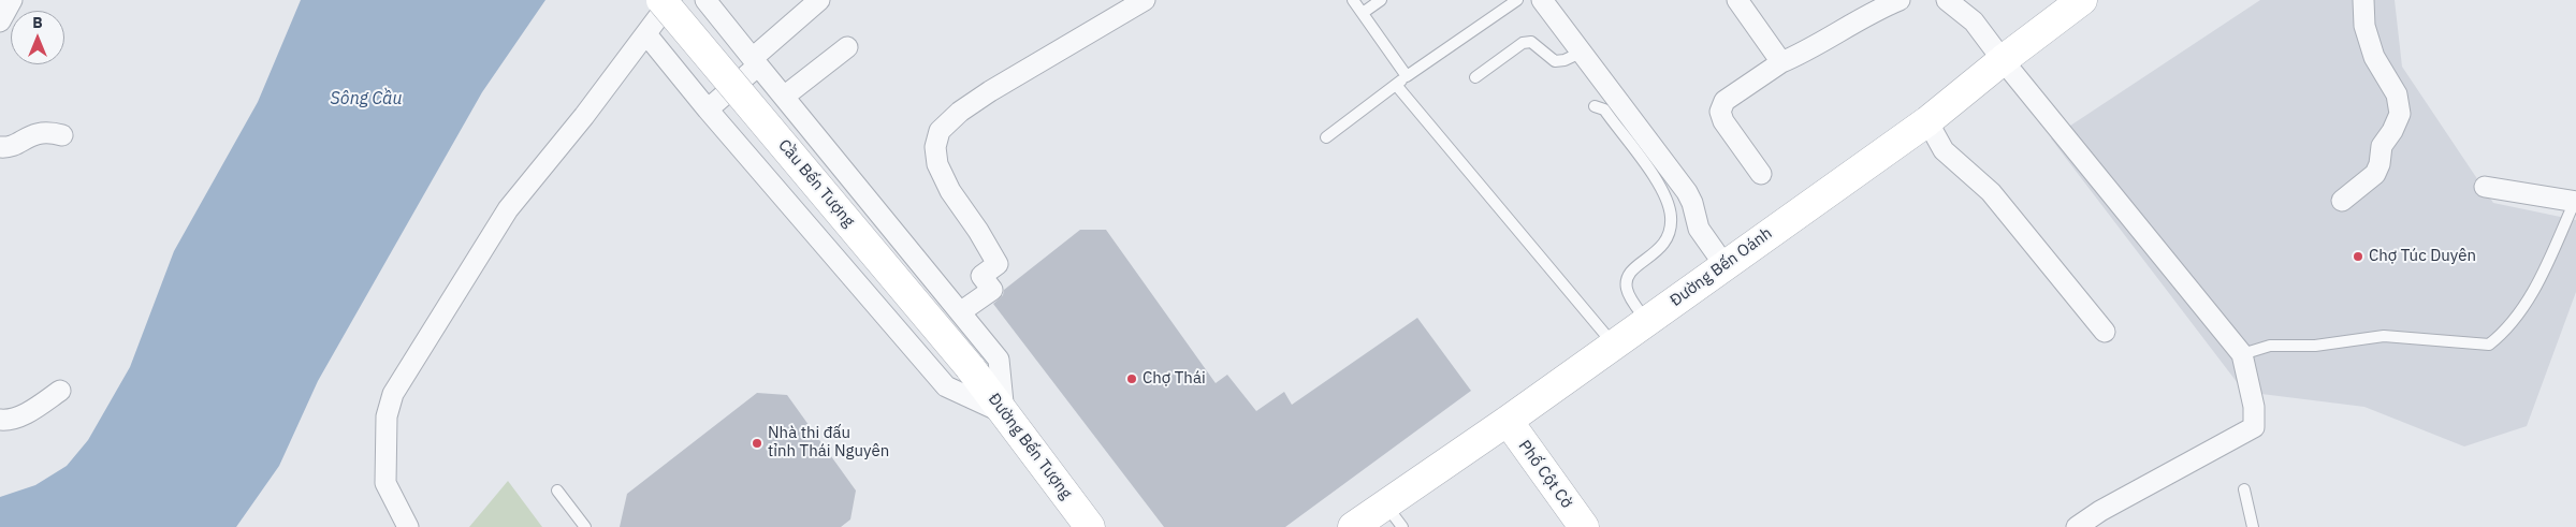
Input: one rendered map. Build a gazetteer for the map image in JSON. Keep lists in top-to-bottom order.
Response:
{
  "streets": {
    "main road": [
      "Cầu Bến Tượng",
      "Đường Bến Oánh",
      "Đường Bến Tượng",
      "Phố Cột Cờ"
    ]
  },
  "crossings": [
    ["Cầu Bến Tượng", "Đường Bến Tượng"],
    ["Đường Bến Oánh", "Phố Cột Cờ"]
  ],
  "water": ["Sông Cầu"],
  "places": ["Chợ Túc Duyên", "Chợ Thái", "Nhà thi đấu tỉnh Thái Nguyên"],
  "north": "top"
}
